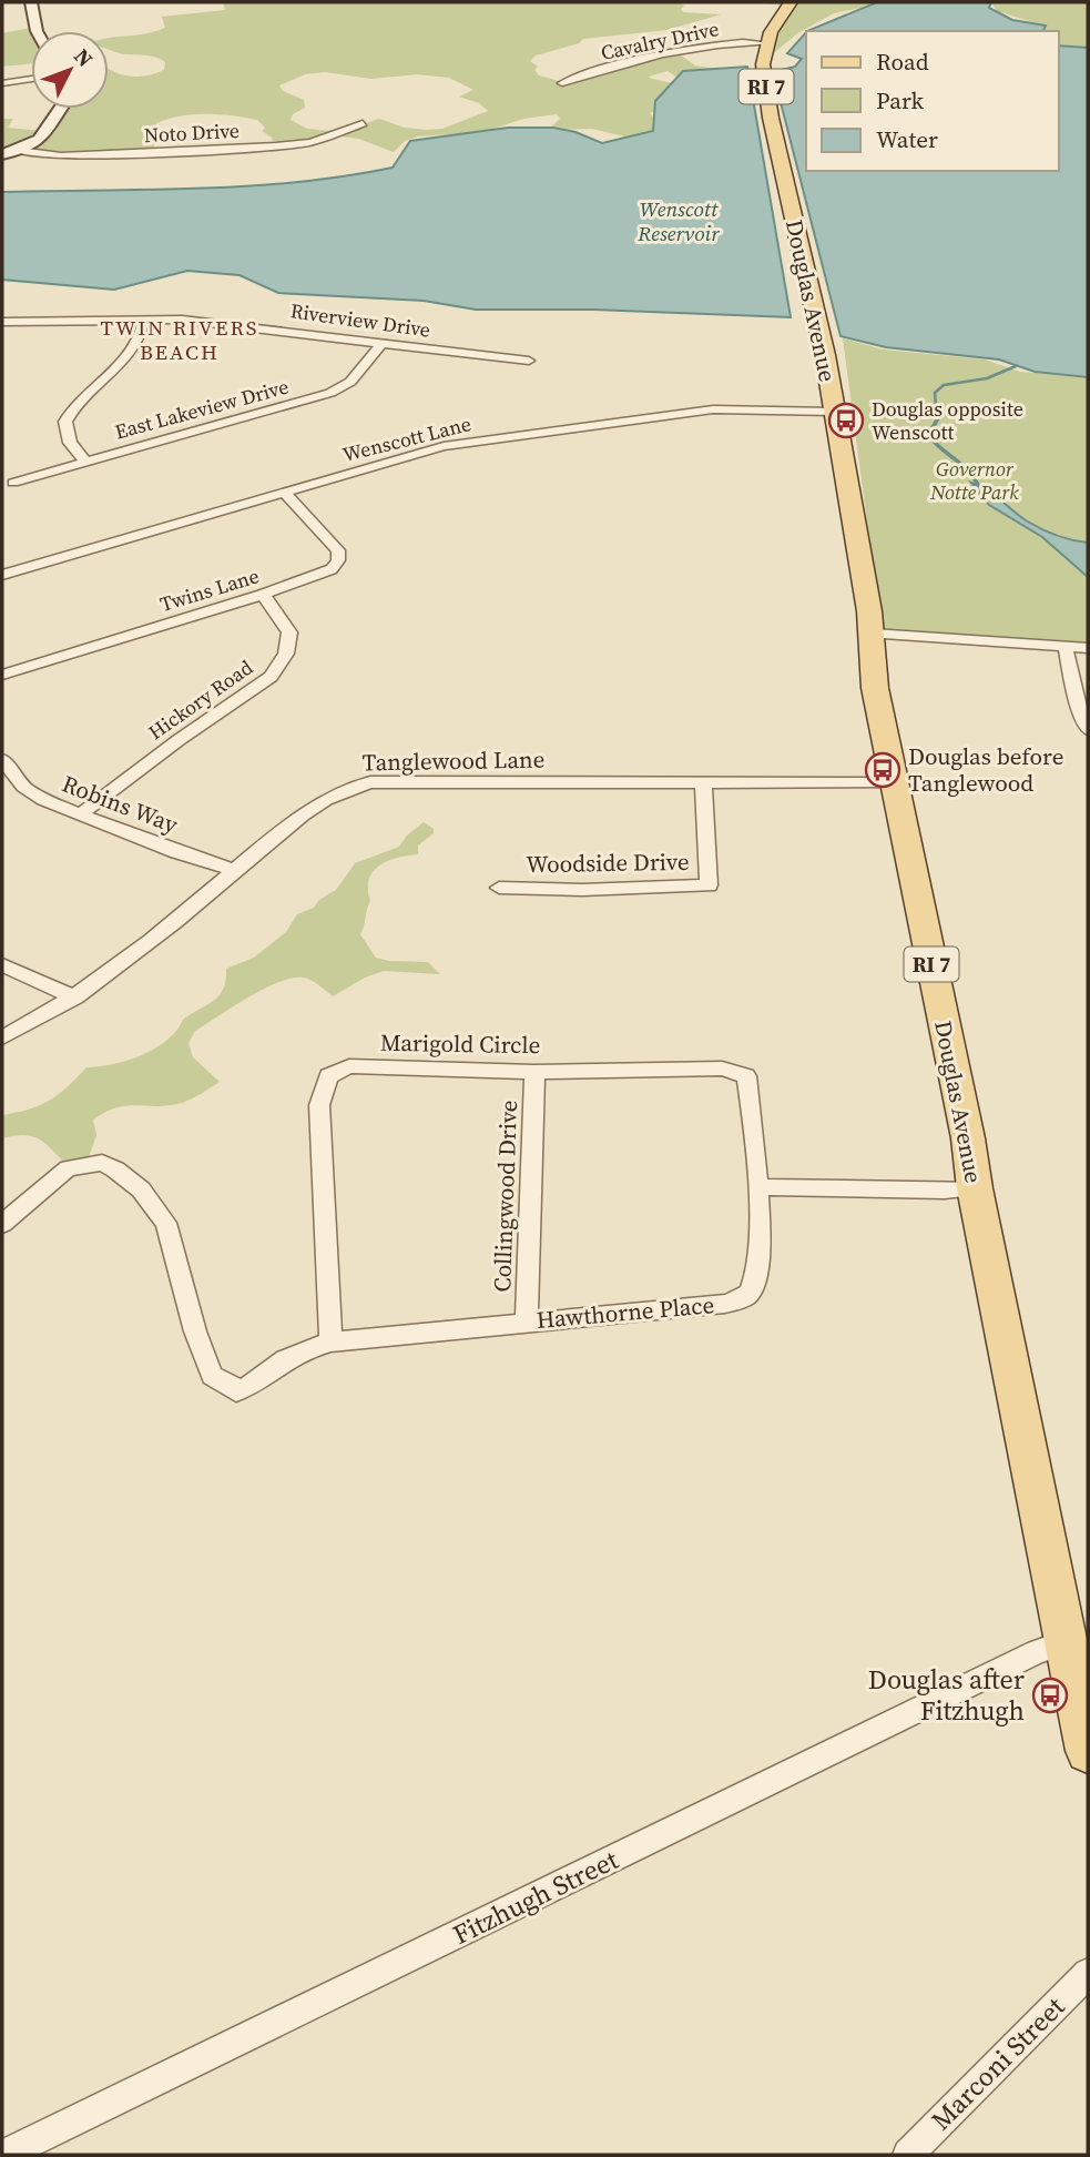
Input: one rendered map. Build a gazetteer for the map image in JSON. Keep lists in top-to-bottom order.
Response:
{
  "streets": {
    "main road": ["RI 7", "Douglas Avenue"],
    "street": [
      "Cavalry Drive",
      "Noto Drive",
      "Riverview Drive",
      "East Lakeview Drive",
      "Wenscott Lane",
      "Twins Lane",
      "Hickory Road",
      "Tanglewood Lane",
      "Robins Way",
      "Woodside Drive",
      "Marigold Circle",
      "Collingwood Drive",
      "Hawthorne Place",
      "Fitzhugh Street",
      "Marconi Street"
    ]
  },
  "crossings": [
    ["Cavalry Drive", "RI 7"],
    ["Cavalry Drive", "Douglas Avenue"],
    ["RI 7", "Douglas Avenue"],
    ["Douglas Avenue", "Wenscott Lane"],
    ["Douglas Avenue", "Tanglewood Lane"],
    ["Douglas Avenue", "Fitzhugh Street"],
    ["Riverview Drive", "East Lakeview Drive"],
    ["Wenscott Lane", "Twins Lane"],
    ["Twins Lane", "Hickory Road"],
    ["Hickory Road", "Robins Way"],
    ["Tanglewood Lane", "Robins Way"],
    ["Tanglewood Lane", "Woodside Drive"],
    ["Marigold Circle", "Collingwood Drive"],
    ["Marigold Circle", "Hawthorne Place"],
    ["Collingwood Drive", "Hawthorne Place"]
  ],
  "districts": ["TWIN RIVERS BEACH"],
  "water": ["Wenscott Reservoir"],
  "parks": ["Governor Notte Park"],
  "places": {
    "bus stop": ["Douglas opposite Wenscott", "Douglas before Tanglewood", "Douglas after Fitzhugh"]
  },
  "legend": ["Road", "Park", "Water"],
  "north": "top right"
}
